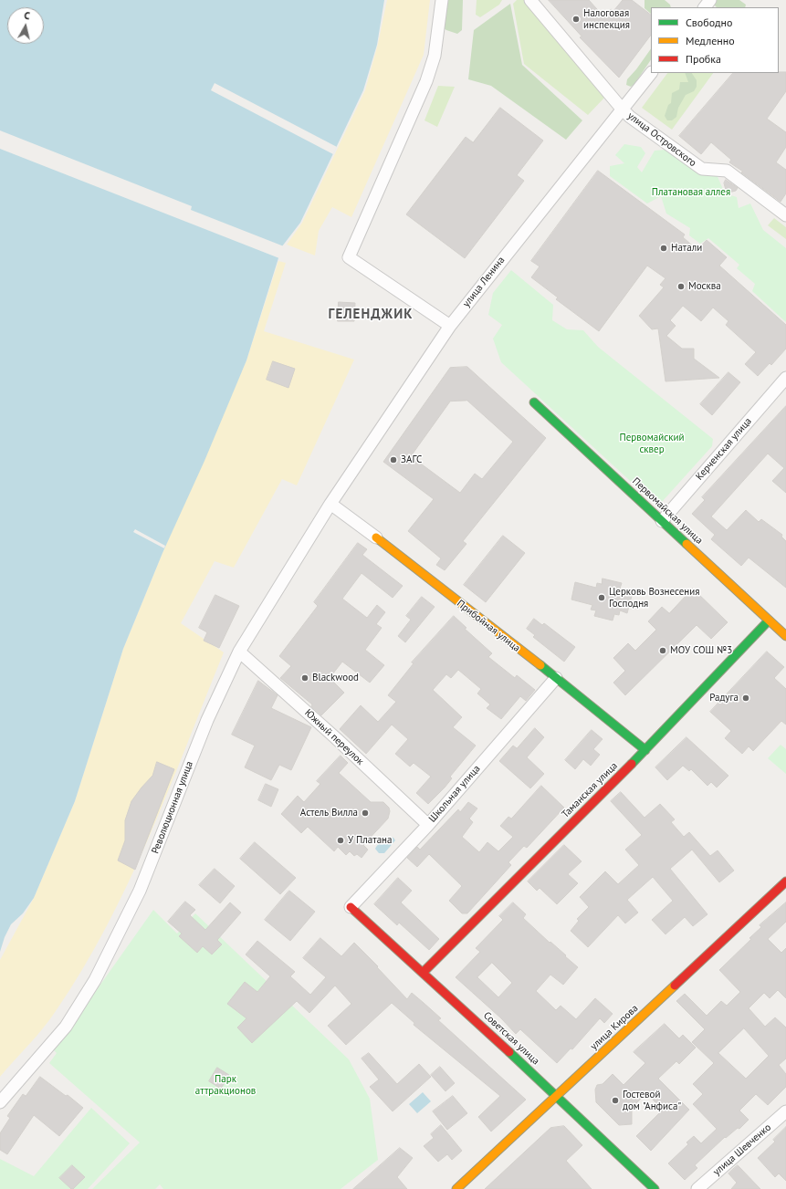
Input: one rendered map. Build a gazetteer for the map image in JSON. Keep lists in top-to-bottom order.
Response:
{
  "streets": {
    "street": [
      "улица Островского",
      "улица Ленина",
      "Керченская улица",
      "Первомайская улица",
      "Прибойная улица",
      "Южный переулок",
      "Таманская улица",
      "Школьная улица",
      "Революционная улица",
      "улица Кирова",
      "Советская улица",
      "улица Шевченко"
    ]
  },
  "crossings": [
    ["улица Островского", "улица Ленина"],
    ["улица Ленина", "Прибойная улица"],
    ["улица Ленина", "Революционная улица"],
    ["Керченская улица", "Первомайская улица"],
    ["Первомайская улица", "Таманская улица"],
    ["Прибойная улица", "Таманская улица"],
    ["Прибойная улица", "Школьная улица"],
    ["Прибойная улица", "Революционная улица"],
    ["Южный переулок", "Школьная улица"],
    ["Южный переулок", "Революционная улица"],
    ["Таманская улица", "Советская улица"],
    ["Школьная улица", "Советская улица"],
    ["улица Кирова", "Советская улица"]
  ],
  "districts": ["ГЕЛЕНДЖИК"],
  "parks": ["Платановая аллея", "Первомайский сквер", "Парк аттракционов"],
  "places": [
    "Налоговая инспекция",
    "Натали",
    "Москва",
    "ЗАГС",
    "Церковь Вознесения Господня",
    "МОУ СОШ №3",
    "Blackwood",
    "Радуга",
    "Астель Вилла",
    "У Платана",
    "Гостевой дом \"Анфиса\""
  ],
  "legend": ["Свободно", "Медленно", "Пробка"],
  "north": "top"
}
